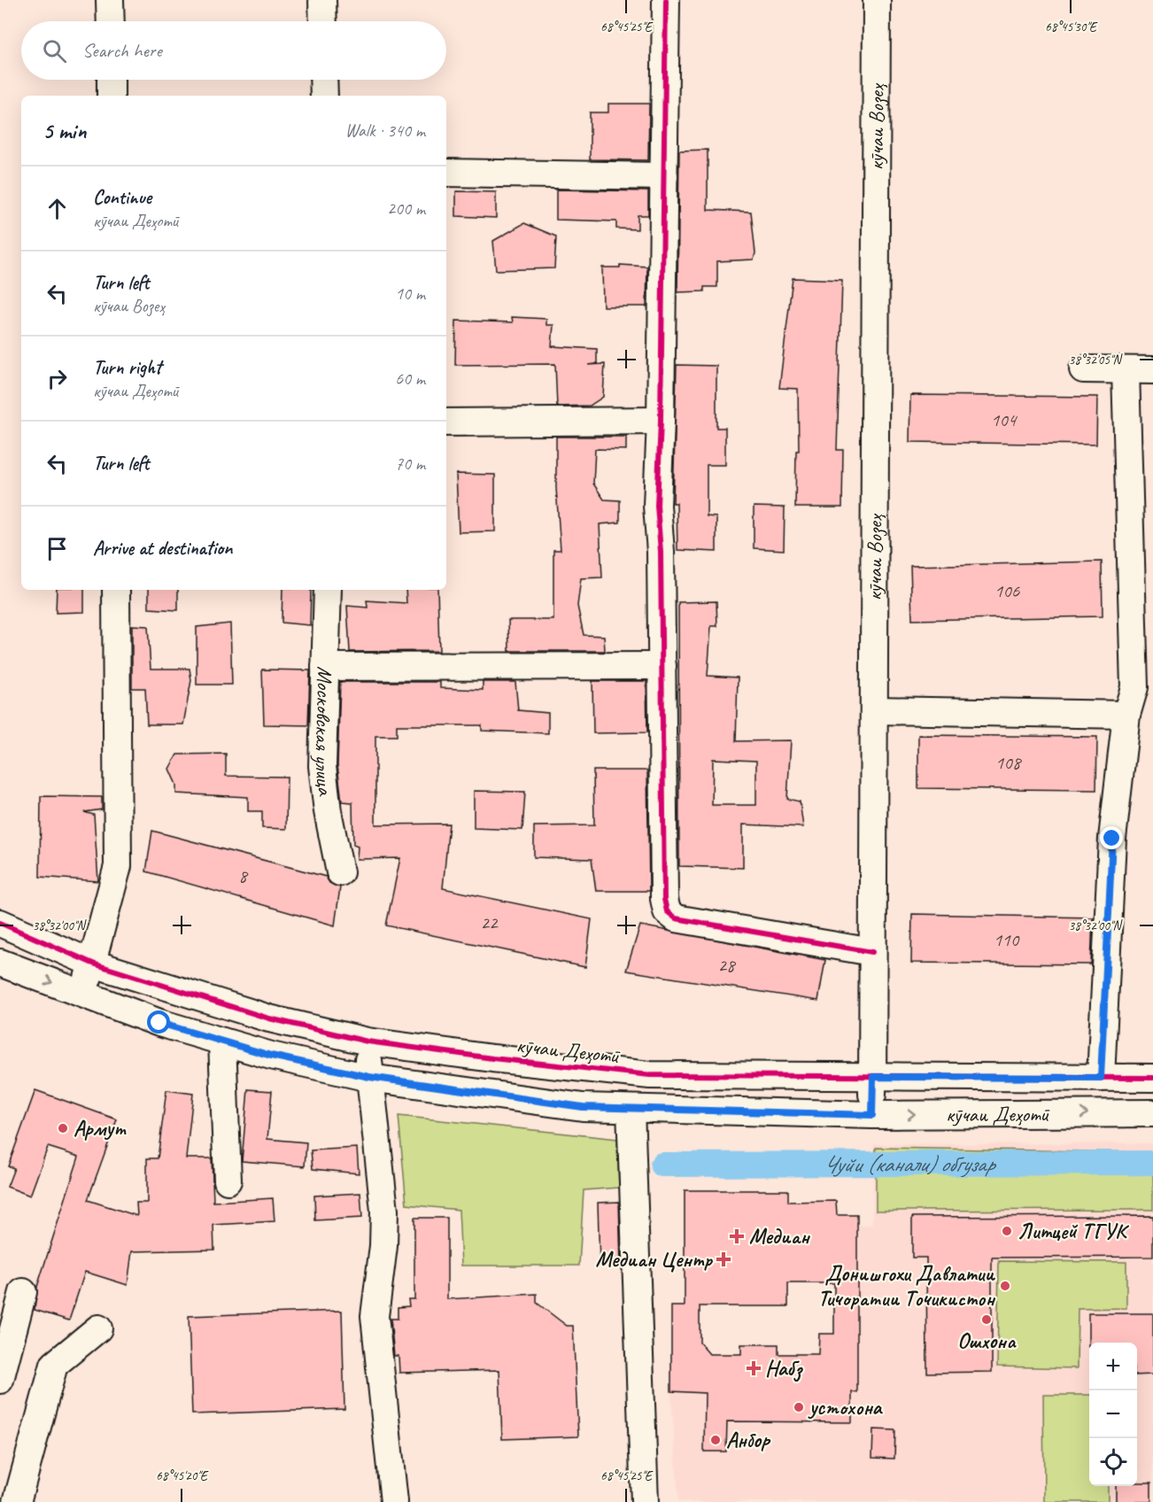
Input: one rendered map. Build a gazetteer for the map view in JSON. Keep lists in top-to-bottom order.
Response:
{
  "streets": {
    "street": ["кӯчаи Возеҳ", "Московская улица", "кӯчаи Деҳотӣ"]
  },
  "crossings": [
    ["кӯчаи Возеҳ", "кӯчаи Деҳотӣ"]
  ],
  "water": ["Чуйи (канали) обгузар"],
  "places": {
    "other": [
      "Армут",
      "Литцей ТГУК",
      "Донишгохи Давлатии Тичоратии Точикистон",
      "Ошхона",
      "устохона",
      "Анбор"
    ],
    "health": ["Медиан", "Медиан Центр", "Набз"]
  },
  "house_numbers": [
    "104",
    "106",
    "108",
    "8",
    "22",
    "110",
    "28"
  ],
  "page": {
    "search": "Search here",
    "heading": ["5 min", "Walk · 340 m"],
    "list": [
      ["Continue", "кӯчаи Деҳотӣ", "200 m"],
      ["Turn left", "кӯчаи Возеҳ", "10 m"],
      ["Turn right", "кӯчаи Деҳотӣ", "60 m"],
      ["Turn left", "70 m"],
      "Arrive at destination"
    ],
    "map_buttons": ["+", "−"]
  },
  "coordinates": [
    "68°45'25\"E",
    "68°45'30\"E",
    "38°32'05\"N",
    "38°32'00\"N",
    "68°45'20\"E"
  ]
}
